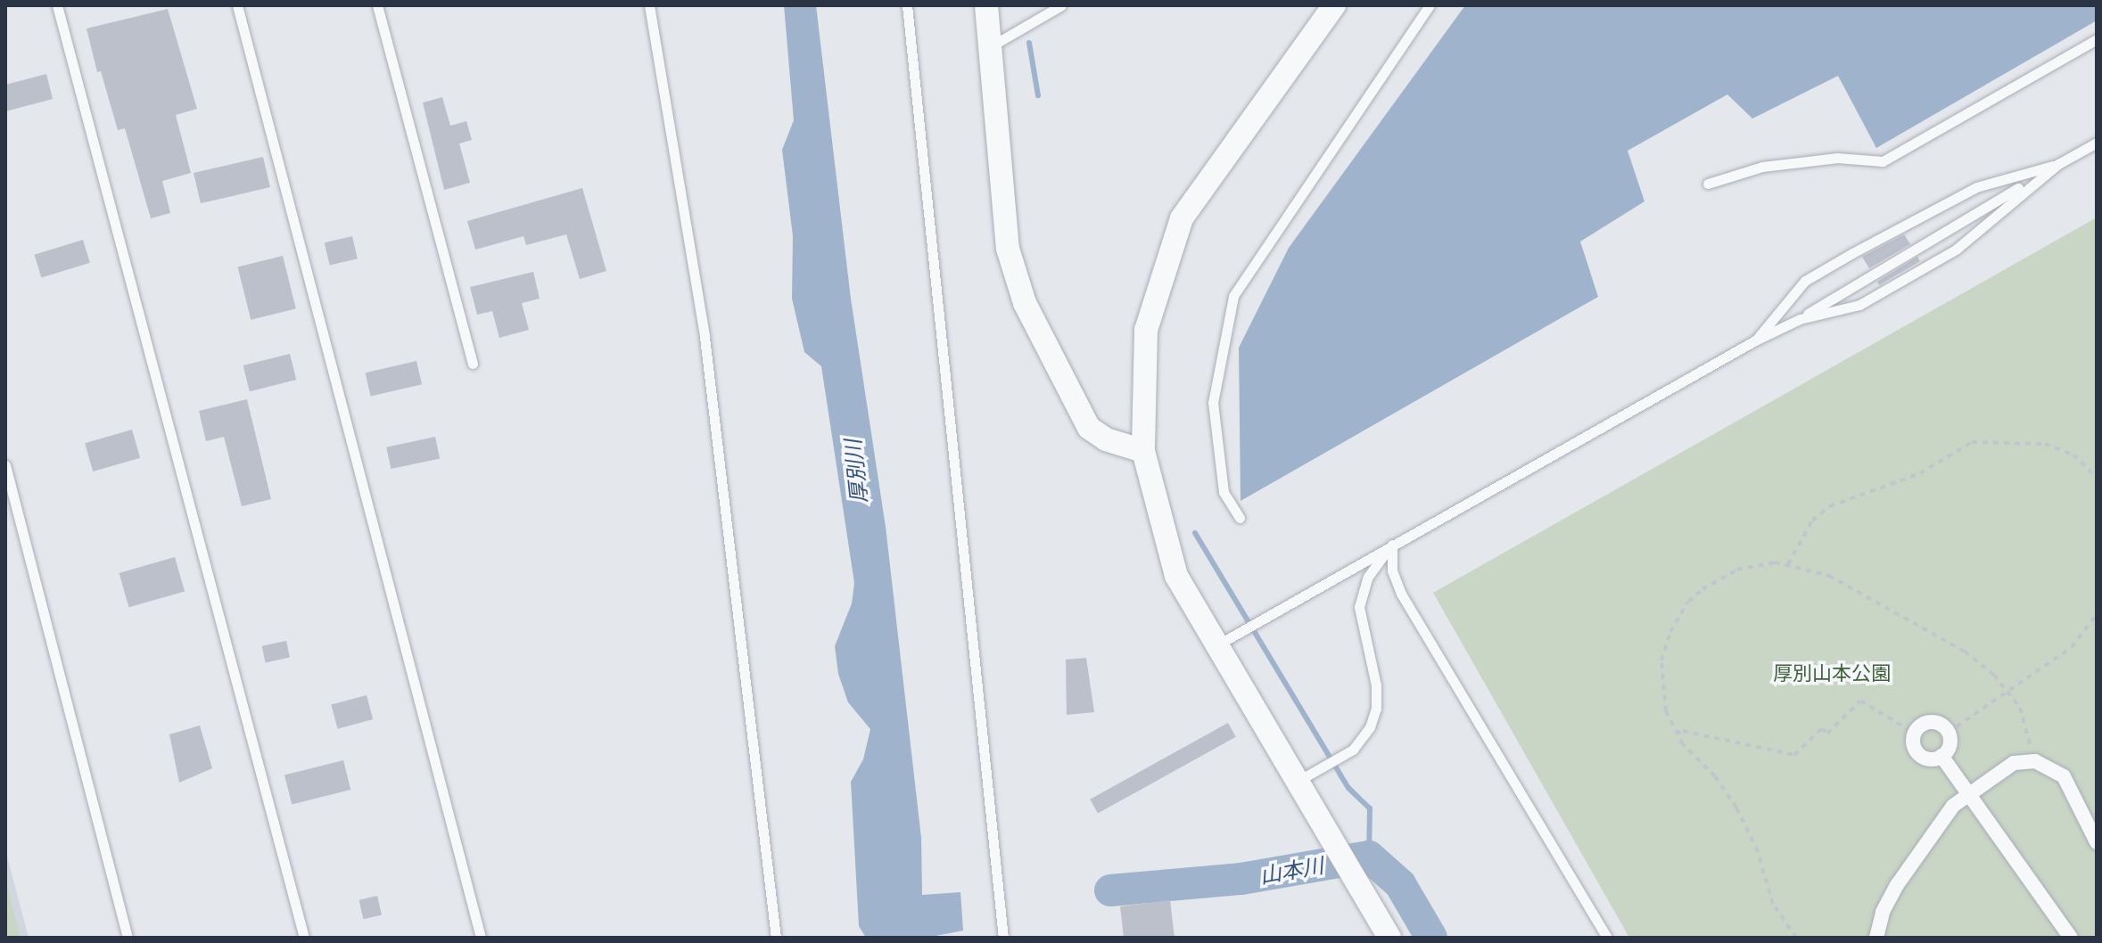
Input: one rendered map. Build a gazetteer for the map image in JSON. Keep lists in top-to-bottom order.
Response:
{
  "water": ["厚別川", "山本川"],
  "parks": ["厚別山本公園"]
}
